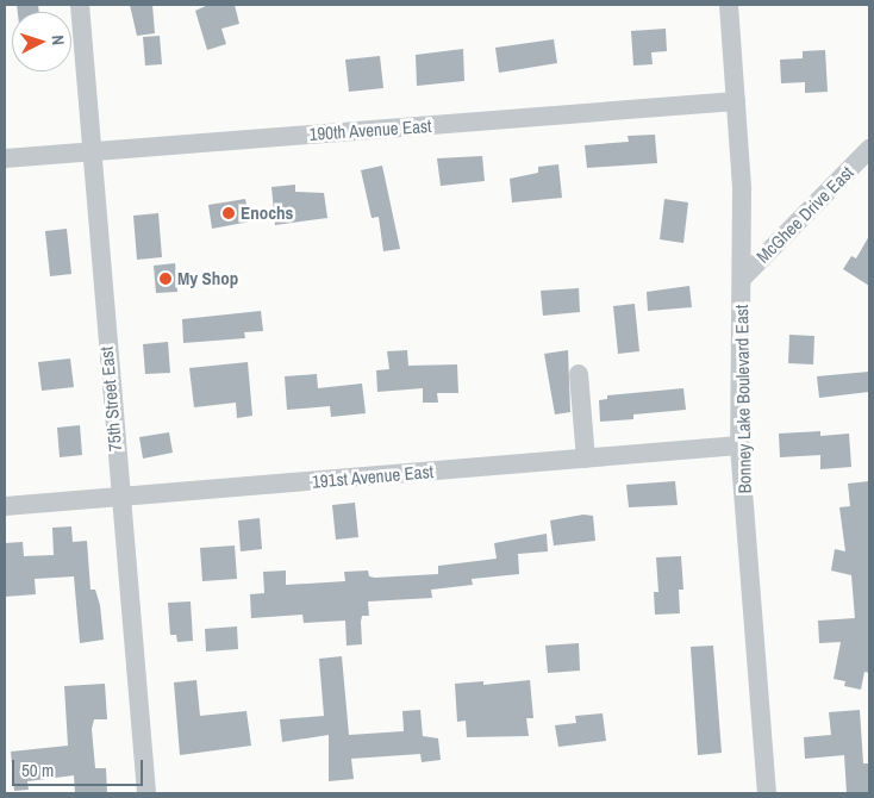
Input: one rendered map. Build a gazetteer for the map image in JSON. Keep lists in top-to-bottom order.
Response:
{
  "streets": {
    "street": [
      "190th Avenue East",
      "McGhee Drive East",
      "75th Street East",
      "Bonney Lake Boulevard East",
      "191st Avenue East"
    ]
  },
  "crossings": [
    ["190th Avenue East", "75th Street East"],
    ["190th Avenue East", "Bonney Lake Boulevard East"],
    ["McGhee Drive East", "Bonney Lake Boulevard East"],
    ["75th Street East", "191st Avenue East"],
    ["Bonney Lake Boulevard East", "191st Avenue East"]
  ],
  "places": ["Enochs", "My Shop"],
  "scale_bar": "50 m",
  "north": "right"
}
